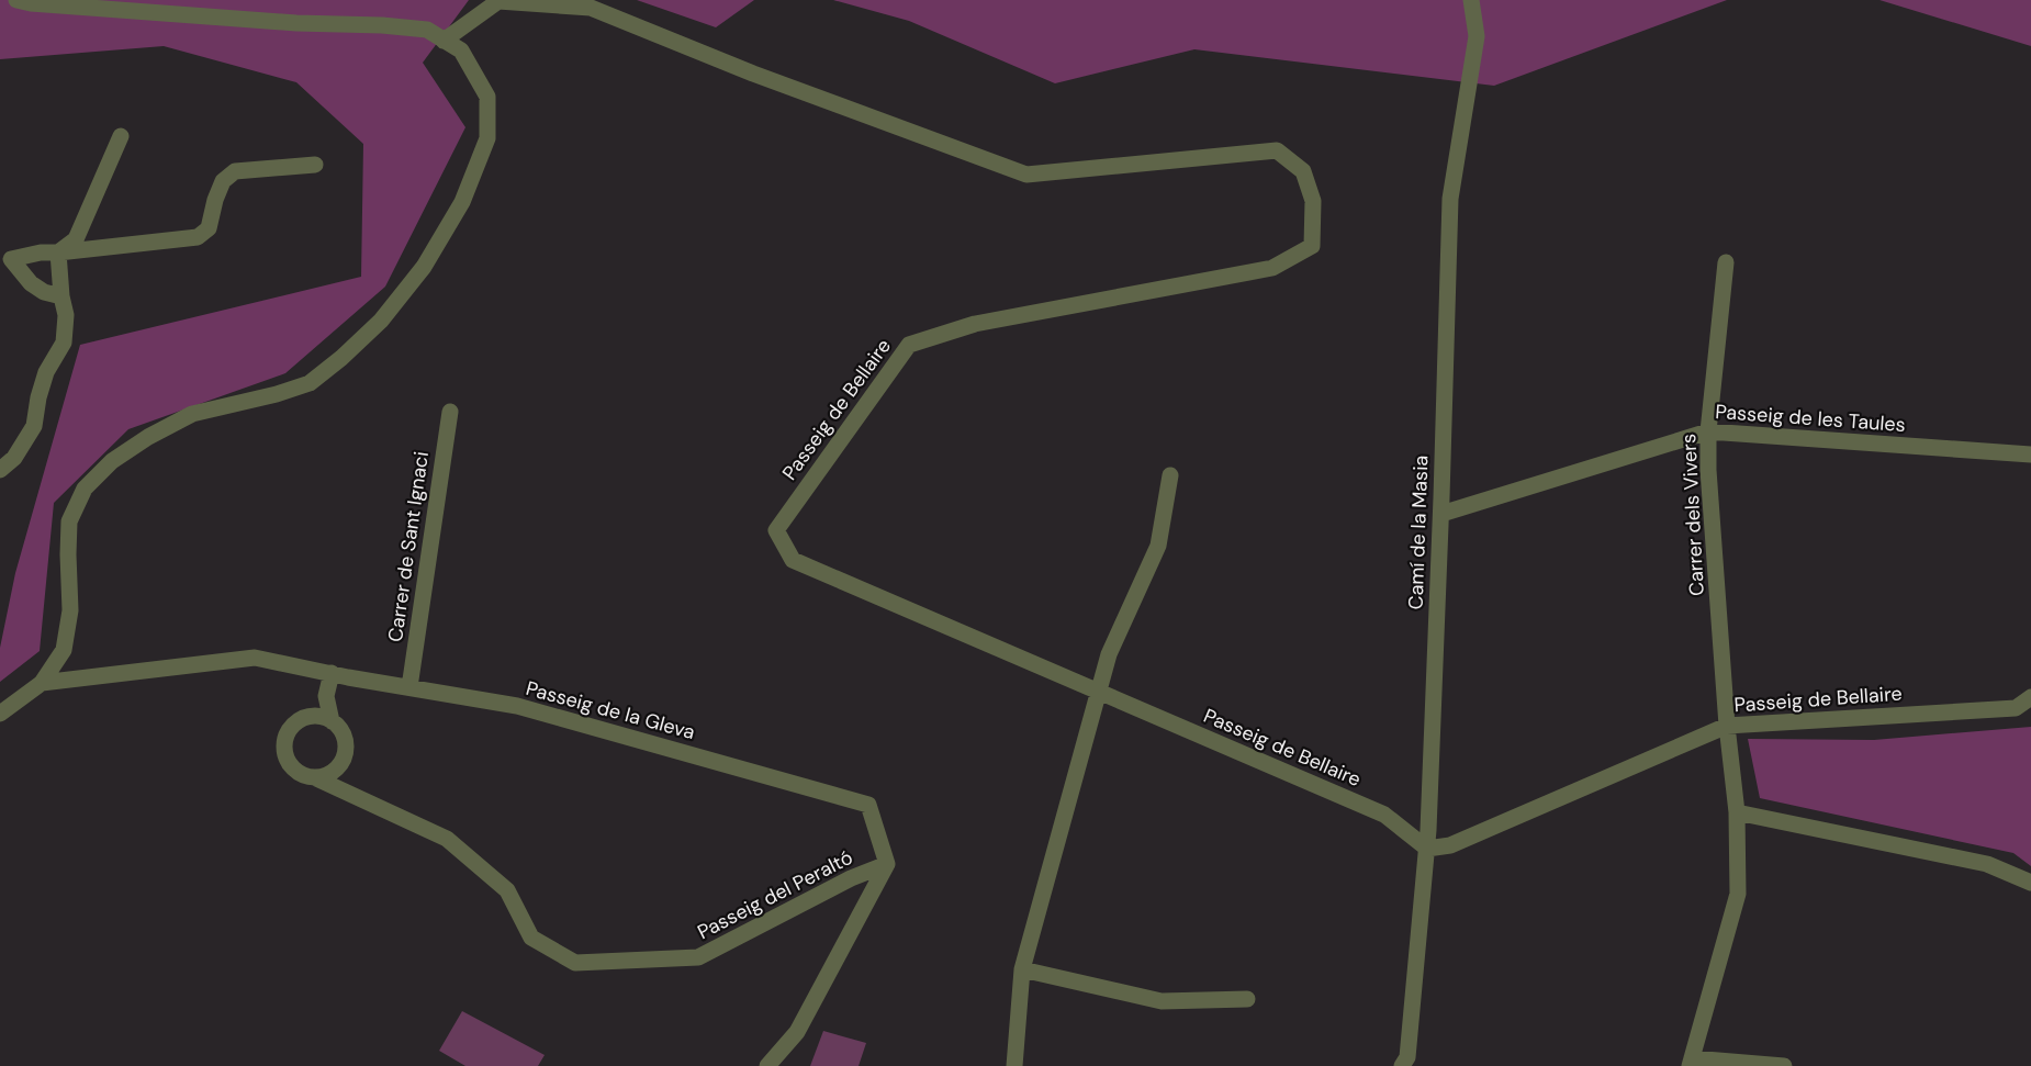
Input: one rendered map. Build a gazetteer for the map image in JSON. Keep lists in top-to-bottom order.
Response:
{
  "streets": {
    "street": [
      "Passeig de Bellaire",
      "Passeig de les Taules",
      "Carrer dels Vivers",
      "Camí de la Masia",
      "Carrer de Sant Ignaci",
      "Passeig de la Gleva",
      "Passeig del Peraltó"
    ]
  },
  "crossings": [
    ["Passeig de Bellaire", "Carrer dels Vivers"],
    ["Passeig de Bellaire", "Camí de la Masia"],
    ["Passeig de les Taules", "Carrer dels Vivers"],
    ["Passeig de les Taules", "Camí de la Masia"],
    ["Carrer de Sant Ignaci", "Passeig de la Gleva"],
    ["Passeig de la Gleva", "Passeig del Peraltó"]
  ]
}
